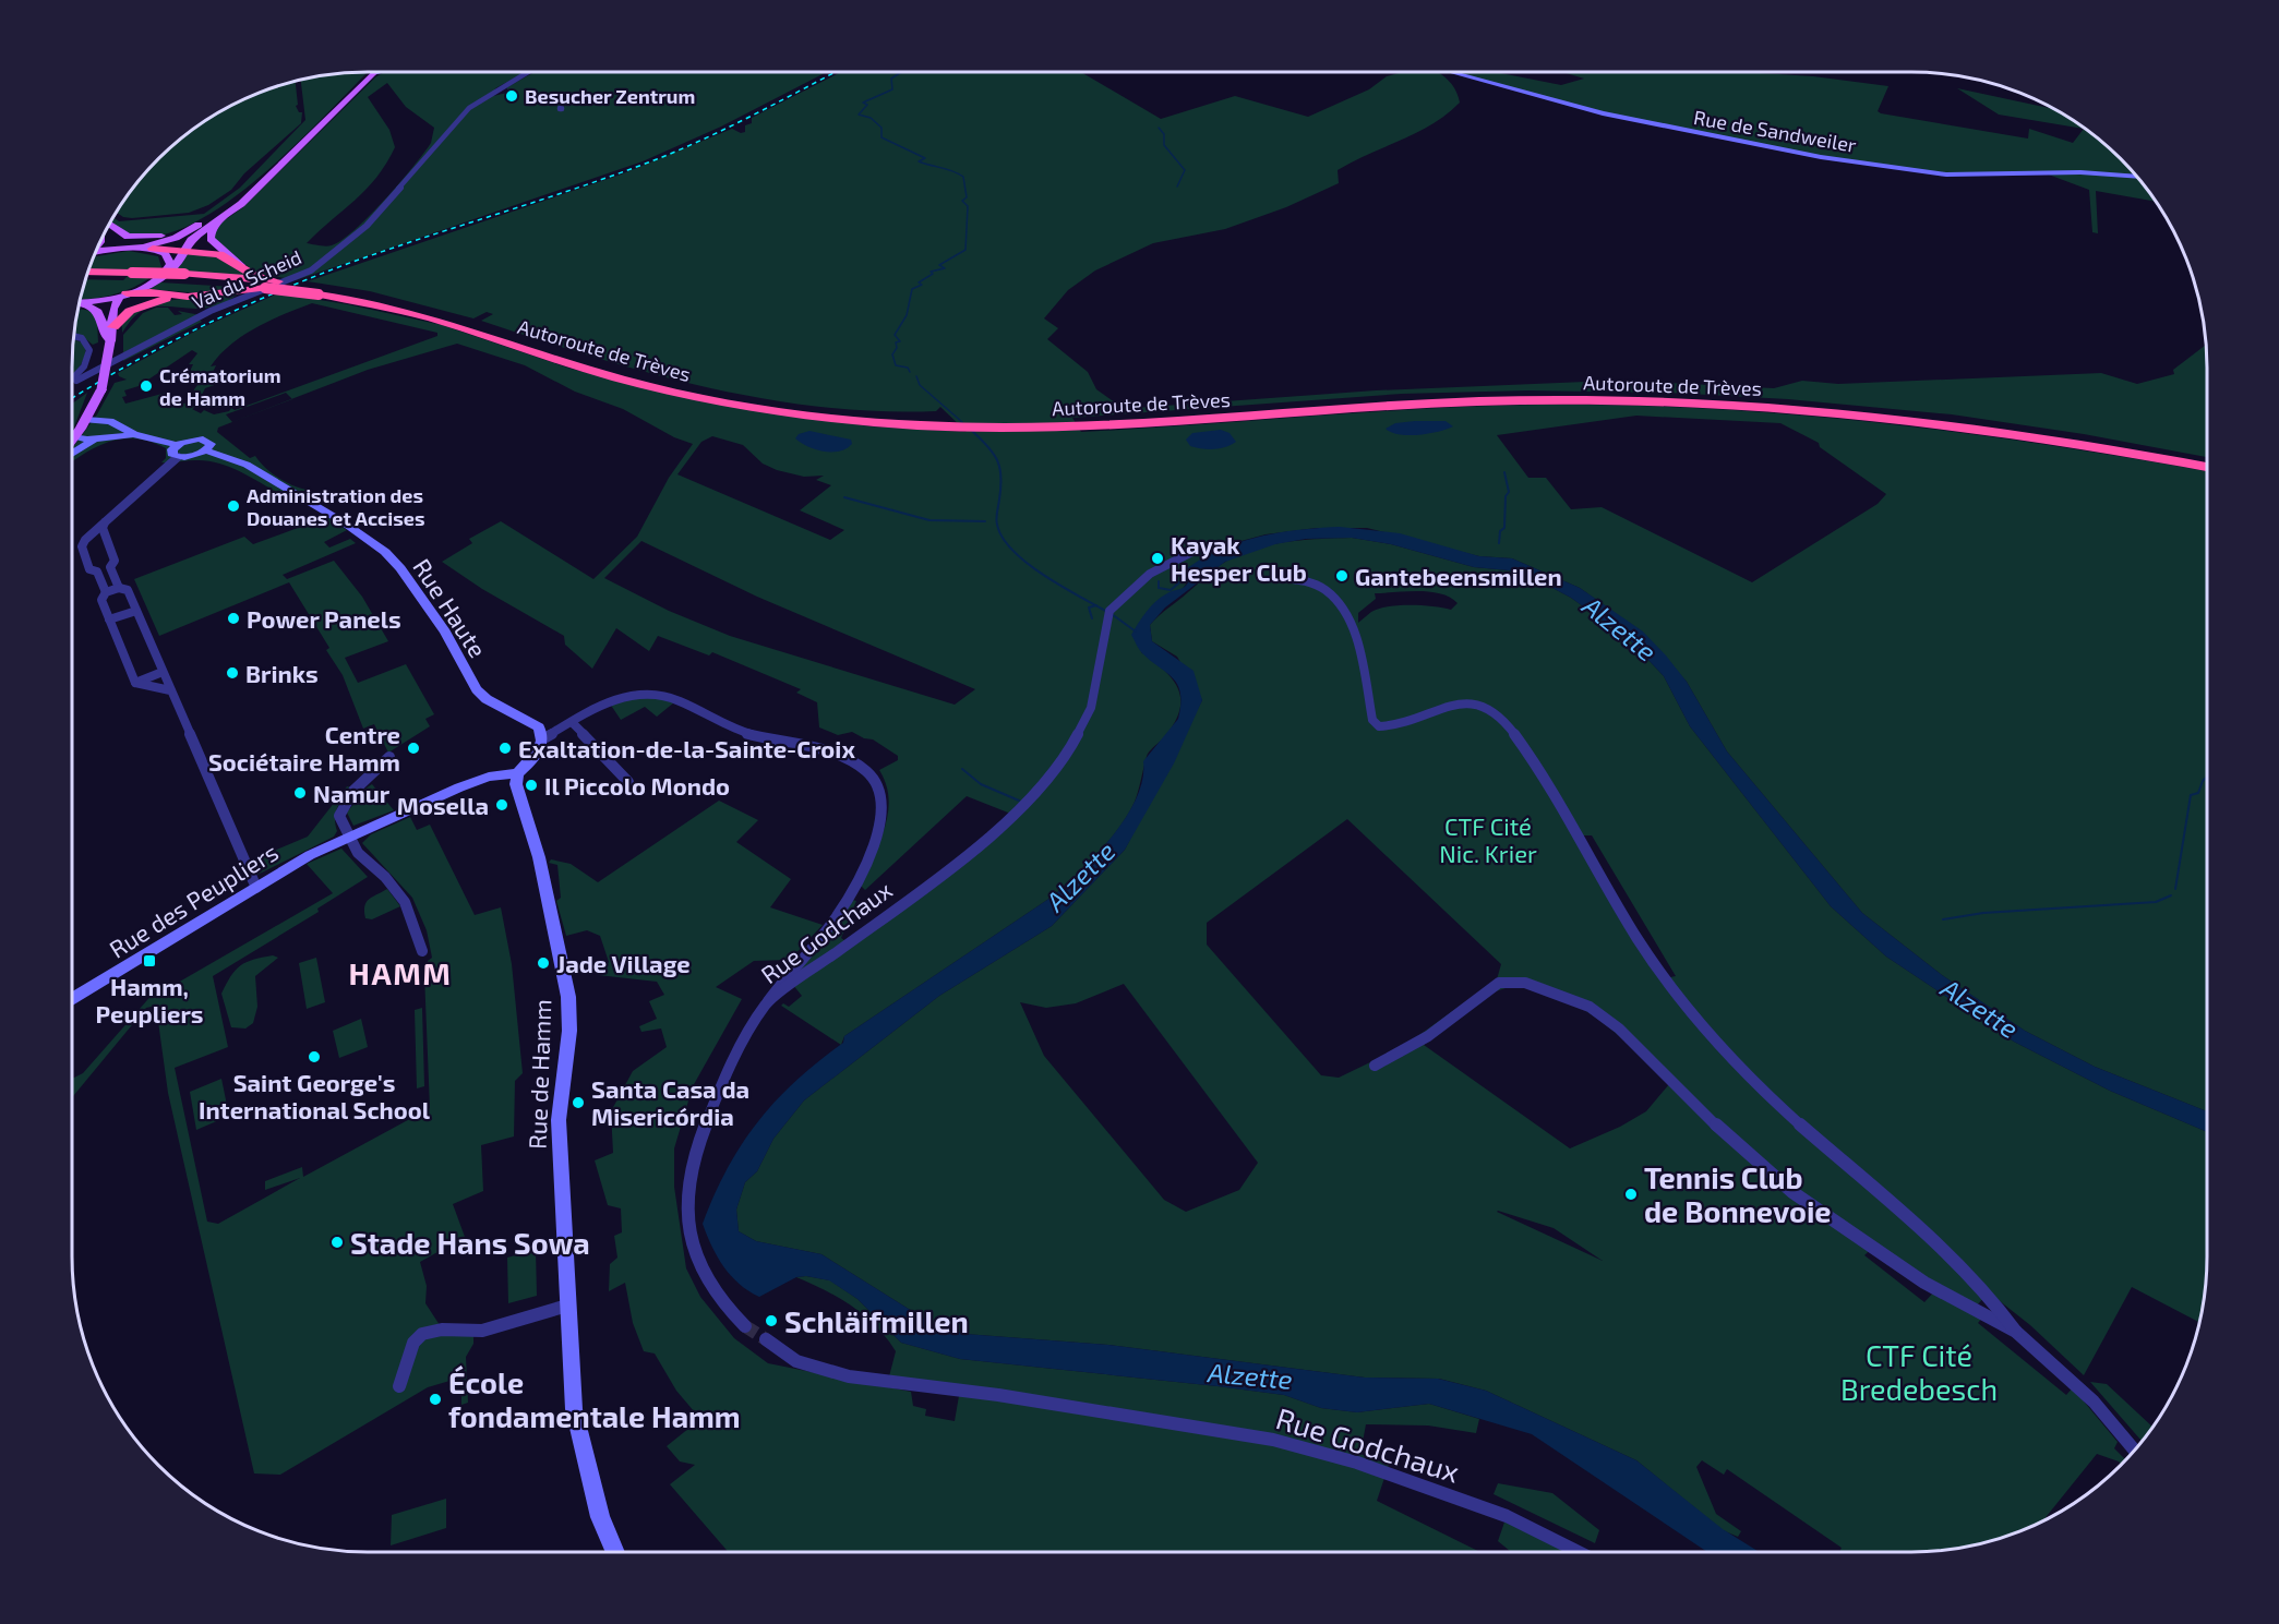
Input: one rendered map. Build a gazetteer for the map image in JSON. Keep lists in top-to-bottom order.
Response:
{
  "streets": {
    "highway": ["Autoroute de Trèves"],
    "main road": [
      "Rue de Sandweiler",
      "Rue Haute",
      "Rue des Peupliers",
      "Rue de Hamm"
    ],
    "street": ["Val du Scheid", "Rue Godchaux"]
  },
  "crossings": [
    ["Rue des Peupliers", "Rue de Hamm"]
  ],
  "districts": ["HAMM"],
  "water": ["Alzette"],
  "parks": ["CTF Cité Nic. Krier", "CTF Cité Bredebesch"],
  "places": {
    "other": [
      "Besucher Zentrum",
      "Crématorium de Hamm",
      "Administration des Douanes et Accises",
      "Kayak Hesper Club",
      "Gantebeensmillen",
      "Power Panels",
      "Brinks",
      "Centre Sociétaire Hamm",
      "Exaltation-de-la-Sainte-Croix",
      "Il Piccolo Mondo",
      "Namur",
      "Mosella",
      "Jade Village",
      "Saint George's International School",
      "Santa Casa da Misericórdia",
      "Tennis Club de Bonnevoie",
      "Stade Hans Sowa",
      "Schläifmillen",
      "École fondamentale Hamm"
    ],
    "transit": ["Hamm, Peupliers"]
  }
}
